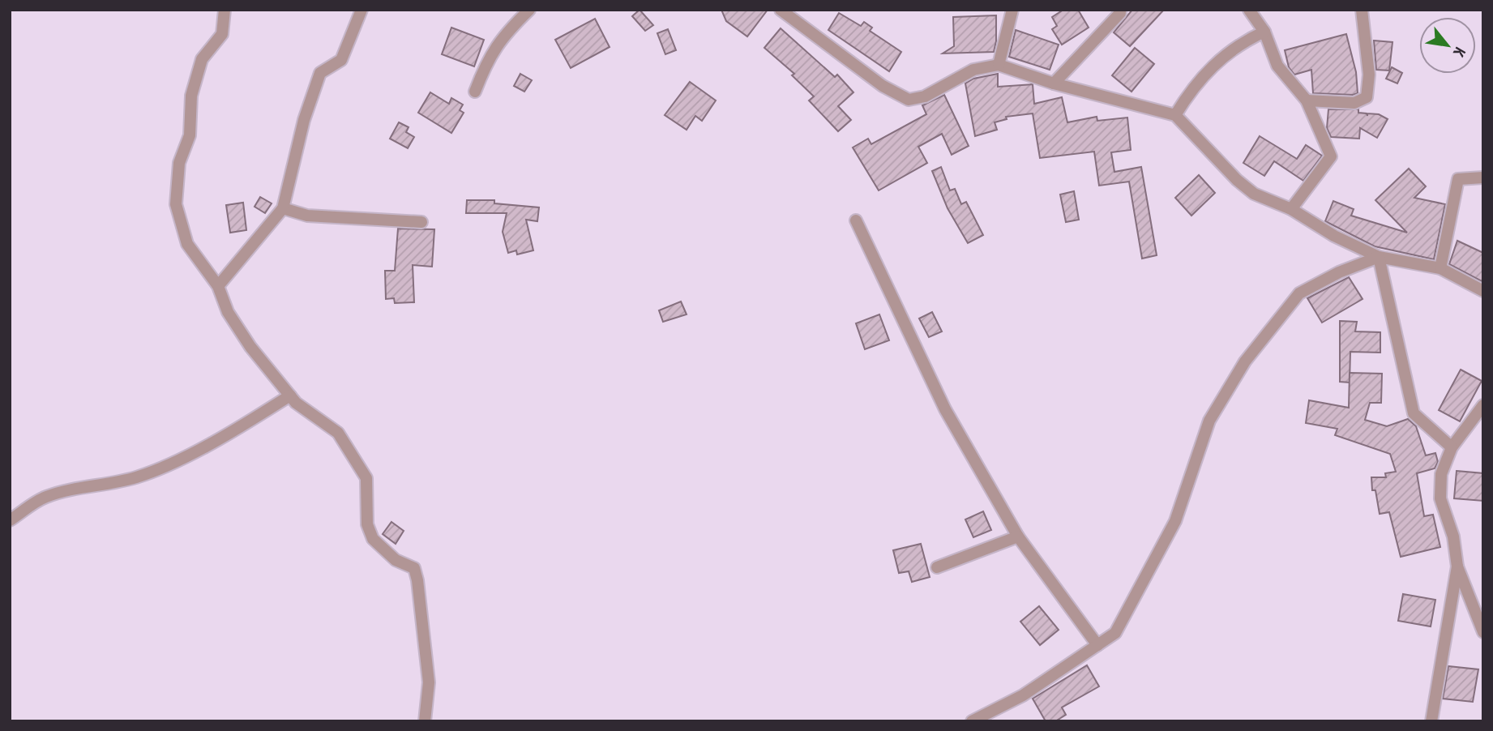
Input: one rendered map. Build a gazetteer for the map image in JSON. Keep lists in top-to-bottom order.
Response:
{
  "north": "bottom right"
}
